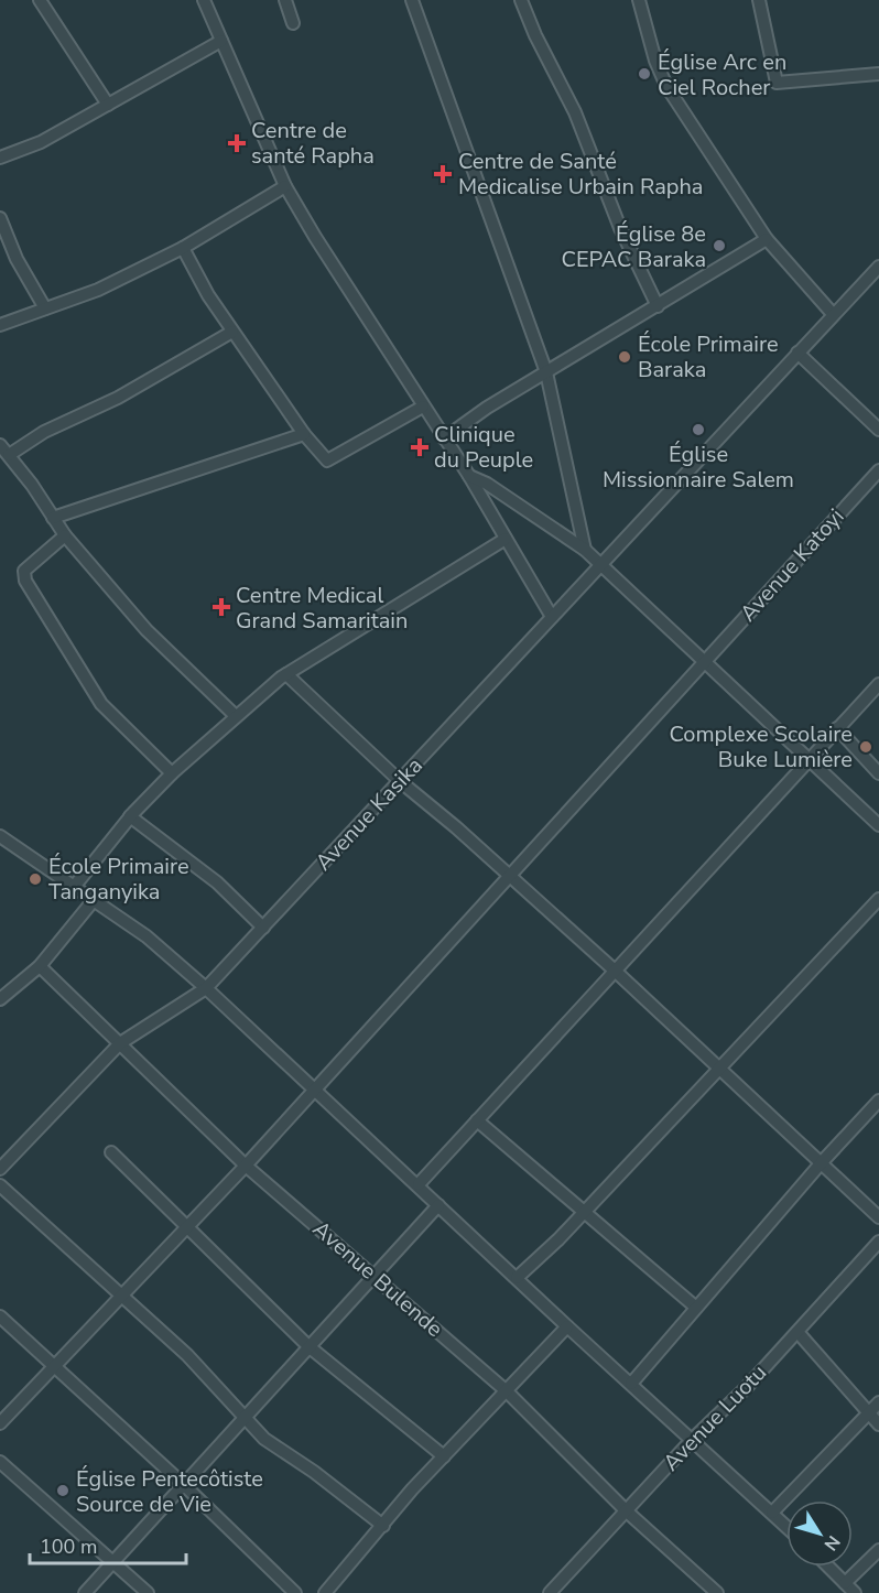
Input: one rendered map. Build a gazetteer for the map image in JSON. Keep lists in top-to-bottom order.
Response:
{
  "streets": {
    "street": [
      "Avenue Katoyi",
      "Avenue Kasika",
      "Avenue Bulende",
      "Avenue Luotu"
    ]
  },
  "crossings": [
    ["Avenue Katoyi", "Avenue Bulende"],
    ["Avenue Kasika", "Avenue Bulende"],
    ["Avenue Bulende", "Avenue Luotu"]
  ],
  "places": {
    "other": [
      "Église Arc en Ciel Rocher",
      "Église 8e CEPAC Baraka",
      "École Primaire Baraka",
      "Église Missionnaire Salem",
      "Complexe Scolaire Buke Lumière",
      "École Primaire Tanganyika",
      "Église Pentecôtiste Source de Vie"
    ],
    "health": [
      "Centre de santé Rapha",
      "Centre de Santé Medicalise Urbain Rapha",
      "Clinique du Peuple",
      "Centre Medical Grand Samaritain"
    ]
  },
  "scale_bar": "100 m",
  "north": "bottom right"
}
